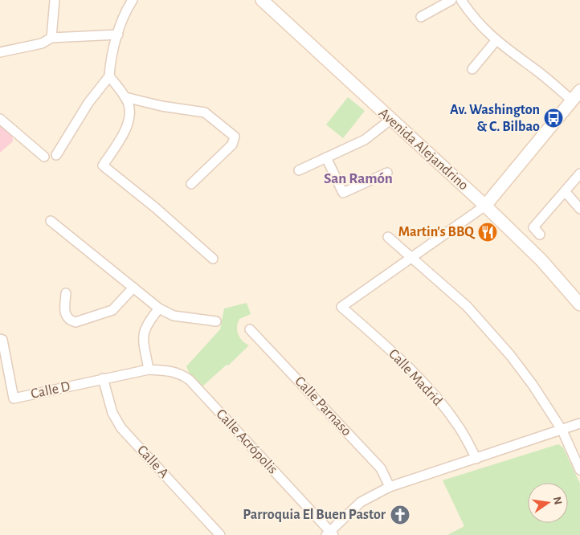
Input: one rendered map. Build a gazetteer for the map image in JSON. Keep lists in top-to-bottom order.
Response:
{
  "streets": {
    "street": [
      "Avenida Alejandrino",
      "Calle Madrid",
      "Calle D",
      "Calle Parnaso",
      "Calle Acrópolis",
      "Calle A"
    ]
  },
  "crossings": [
    ["Calle D", "Calle Acrópolis"],
    ["Calle D", "Calle A"]
  ],
  "districts": ["San Ramón"],
  "places": {
    "bus stop": ["Av. Washington & C. Bilbao"],
    "restaurant": ["Martin's BBQ"],
    "church": ["Parroquia El Buen Pastor"]
  },
  "north": "right"
}
